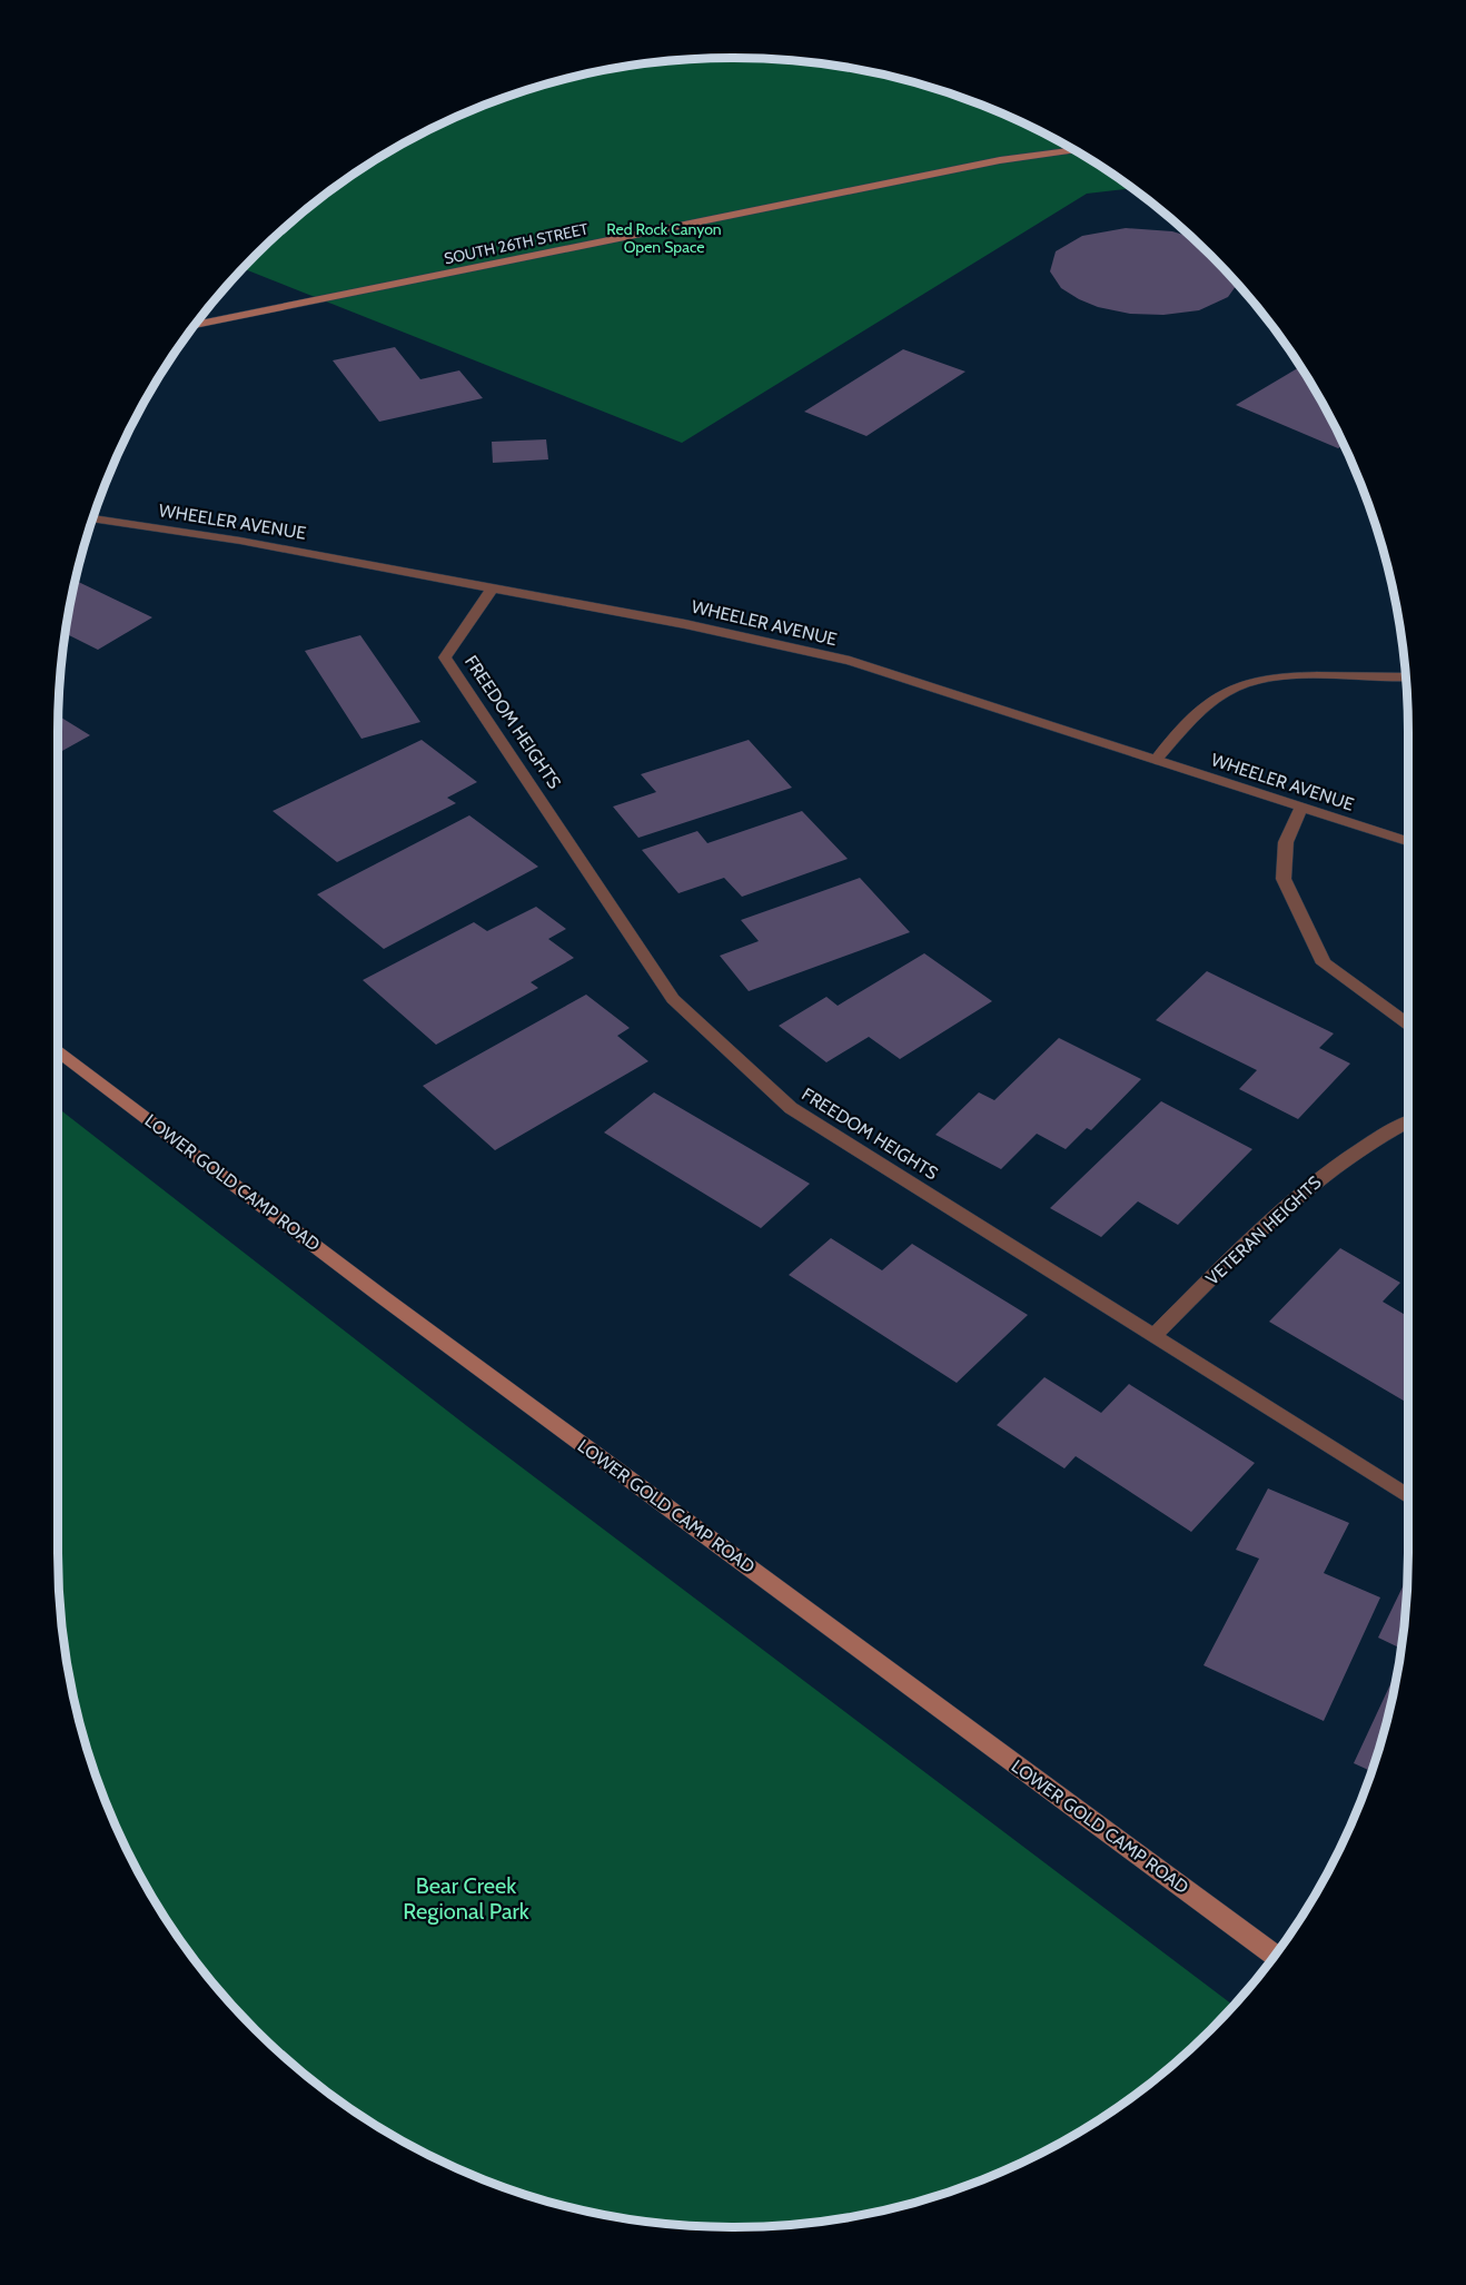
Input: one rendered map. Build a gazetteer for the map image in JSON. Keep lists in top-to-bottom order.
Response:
{
  "streets": {
    "street": [
      "SOUTH 26TH STREET",
      "WHEELER AVENUE",
      "FREEDOM HEIGHTS",
      "LOWER GOLD CAMP ROAD",
      "VETERAN HEIGHTS"
    ]
  },
  "crossings": [
    ["WHEELER AVENUE", "FREEDOM HEIGHTS"],
    ["FREEDOM HEIGHTS", "VETERAN HEIGHTS"]
  ],
  "parks": ["Red Rock Canyon Open Space", "Bear Creek Regional Park"]
}
